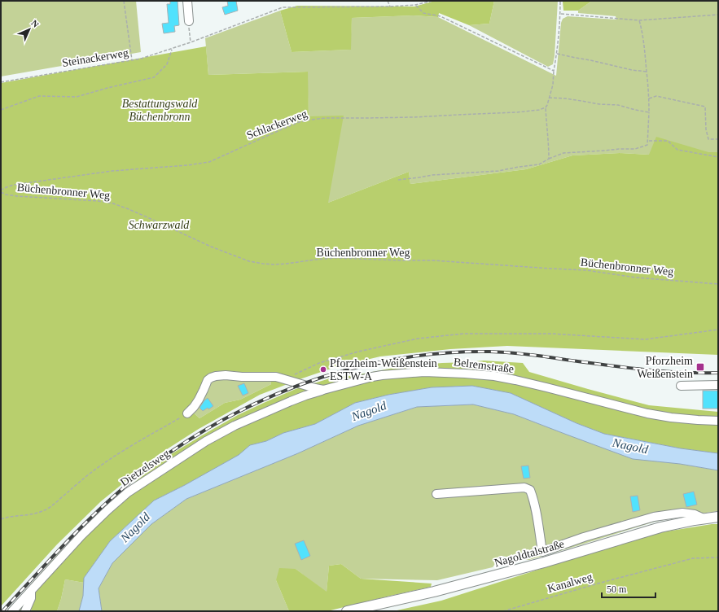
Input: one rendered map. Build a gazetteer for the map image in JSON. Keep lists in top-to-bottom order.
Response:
{
  "streets": {
    "main road": ["Nagoldtalstraße"],
    "lane": ["Belremstraße", "Dietzelsweg"],
    "path": [
      "Steinackerweg",
      "Schlackerweg",
      "Büchenbronner Weg",
      "Kanalweg"
    ]
  },
  "crossings": [
    ["Schlackerweg", "Büchenbronner Weg"],
    ["Belremstraße", "Dietzelsweg"]
  ],
  "water": ["Nagold"],
  "parks": ["Bestattungswald Büchenbronn", "Schwarzwald"],
  "places": {
    "transit": ["Pforzheim Weißenstein"],
    "other": ["Pforzheim-Weißenstein ESTW-A"]
  },
  "scale_bar": "50 m",
  "north": "top right"
}
